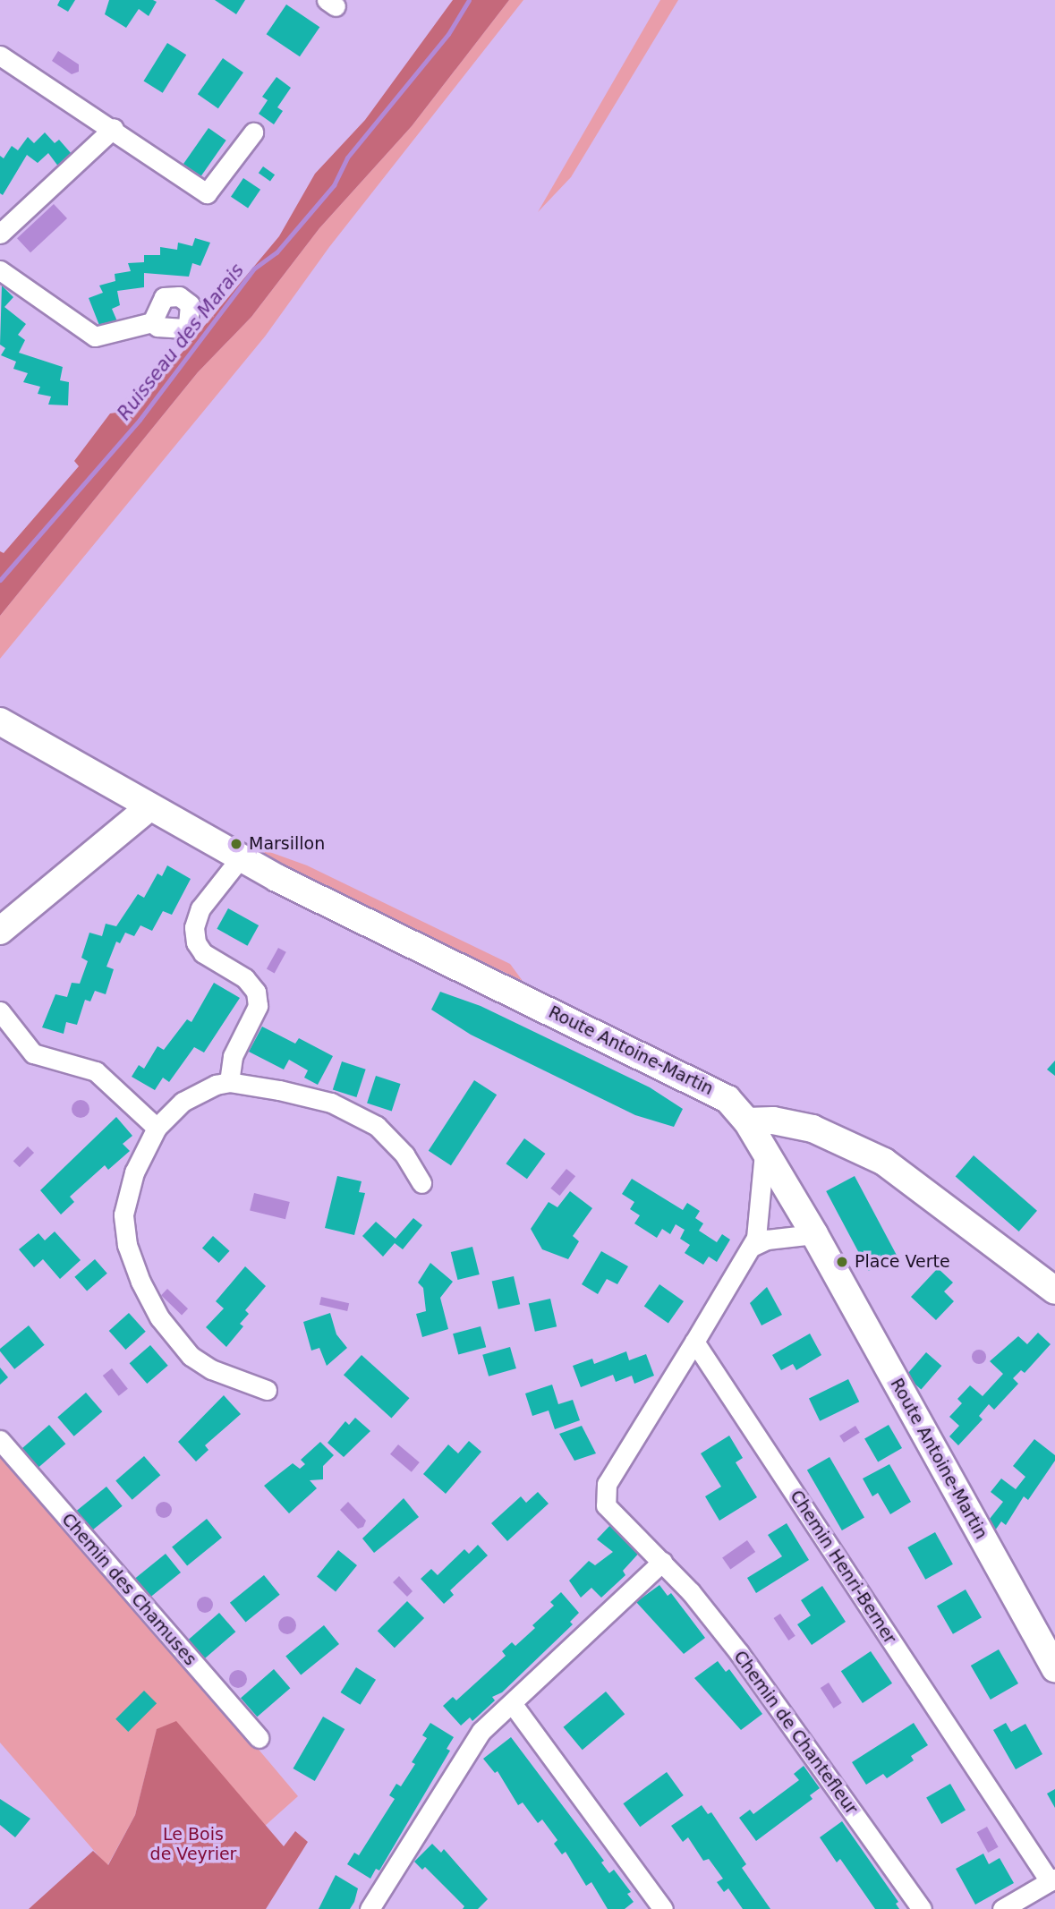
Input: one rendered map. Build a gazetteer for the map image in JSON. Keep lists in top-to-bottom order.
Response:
{
  "streets": {
    "street": [
      "Route Antoine-Martin",
      "Chemin Henri-Berner",
      "Chemin des Chamuses",
      "Chemin de Chantefleur"
    ]
  },
  "crossings": [
    ["Chemin Henri-Berner", "Chemin de Chantefleur"]
  ],
  "water": ["Ruisseau des Marais"],
  "parks": ["Le Bois de Veyrier"],
  "places": ["Marsillon", "Place Verte"]
}
